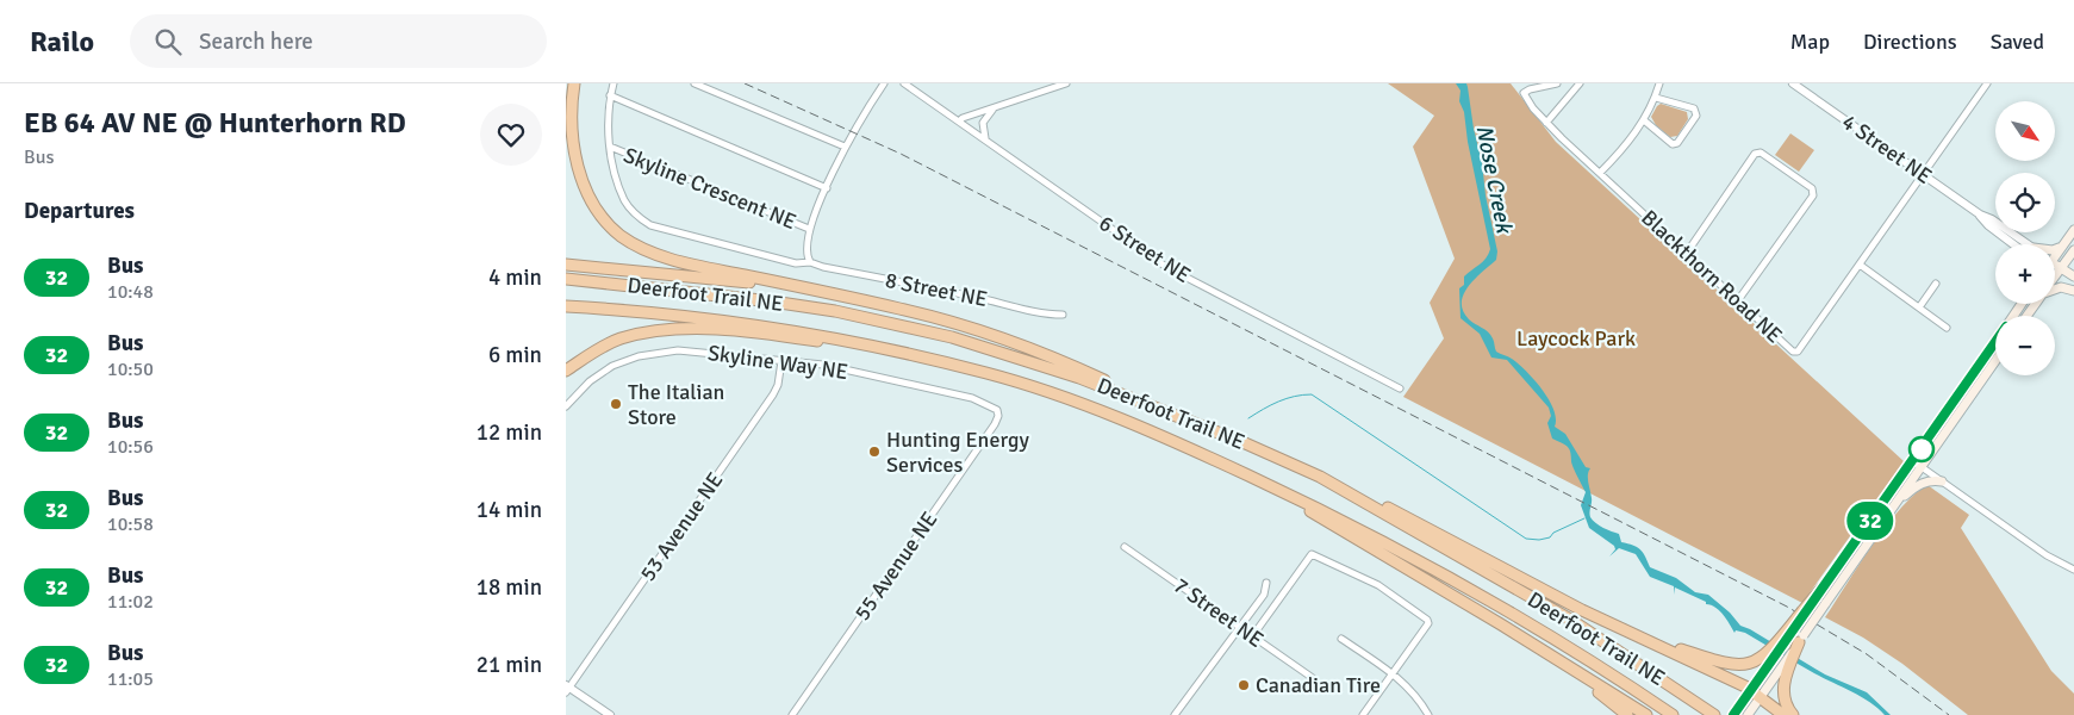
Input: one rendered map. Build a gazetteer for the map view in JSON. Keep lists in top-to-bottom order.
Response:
{
  "streets": {
    "highway": ["Deerfoot Trail NE"],
    "main road": ["4 Street NE"],
    "street": [
      "Skyline Crescent NE",
      "6 Street NE",
      "Blackthorn Road NE",
      "8 Street NE",
      "Skyline Way NE",
      "53 Avenue NE",
      "55 Avenue NE",
      "7 Street NE"
    ]
  },
  "crossings": [
    ["4 Street NE", "Blackthorn Road NE"],
    ["Skyline Crescent NE", "8 Street NE"],
    ["Skyline Way NE", "53 Avenue NE"],
    ["Skyline Way NE", "55 Avenue NE"]
  ],
  "water": ["Nose Creek"],
  "parks": ["Laycock Park"],
  "places": ["The Italian Store", "Hunting Energy Services", "Canadian Tire"],
  "lines": ["bus line 32"],
  "north": "bottom right",
  "page": {
    "header": "Railo",
    "search": "Search here",
    "nav": ["Map", "Directions", "Saved"],
    "heading": [
      ["EB 64 AV NE @ Hunterhorn RD", "Bus"],
      "Departures"
    ],
    "on_map": "32",
    "map_buttons": ["+", "−"],
    "list": [
      {
        "mark": "32",
        "name": "Bus",
        "note": "10:48",
        "value": "4 min"
      },
      {
        "mark": "32",
        "name": "Bus",
        "note": "10:50",
        "value": "6 min"
      },
      {
        "mark": "32",
        "name": "Bus",
        "note": "10:56",
        "value": "12 min"
      },
      {
        "mark": "32",
        "name": "Bus",
        "note": "10:58",
        "value": "14 min"
      },
      {
        "mark": "32",
        "name": "Bus",
        "note": "11:02",
        "value": "18 min"
      },
      {
        "mark": "32",
        "name": "Bus",
        "note": "11:05",
        "value": "21 min"
      }
    ]
  }
}
